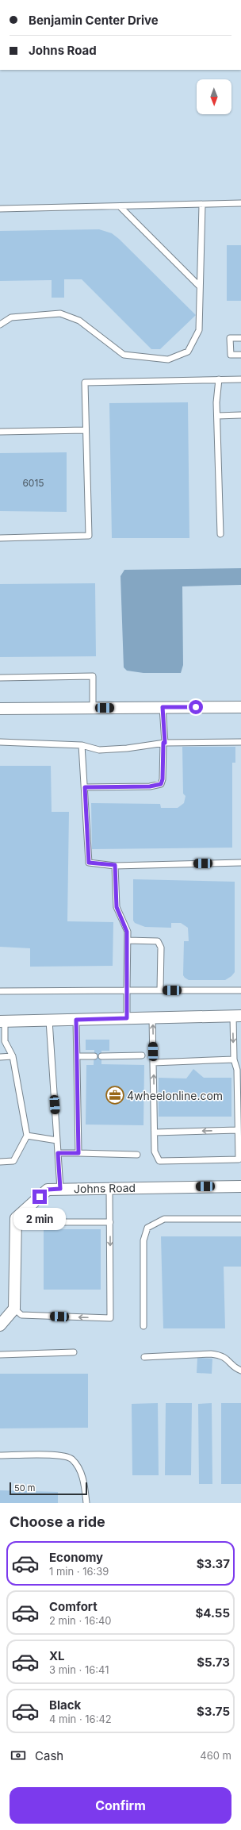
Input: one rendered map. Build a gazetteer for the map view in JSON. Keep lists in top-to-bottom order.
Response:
{
  "streets": {
    "street": ["Johns Road"]
  },
  "places": {
    "office": ["4wheelonline.com"]
  },
  "house_numbers": ["6015"],
  "scale_bar": "50 m",
  "north": "bottom",
  "page": {
    "banner": ["Benjamin Center Drive", "Johns Road"],
    "bubble": "2 min",
    "scale": "50 m",
    "heading": "Choose a ride",
    "list": [
      {
        "name": "Economy",
        "note": "1 min · 16:39",
        "value": "$3.37"
      },
      {
        "name": "Comfort",
        "note": "2 min · 16:40",
        "value": "$4.55"
      },
      {
        "name": "XL",
        "note": "3 min · 16:41",
        "value": "$5.73"
      },
      {
        "name": "Black",
        "note": "4 min · 16:42",
        "value": "$3.75"
      }
    ],
    "pay": ["Cash", "460 m"],
    "buttons": "Confirm"
  }
}
